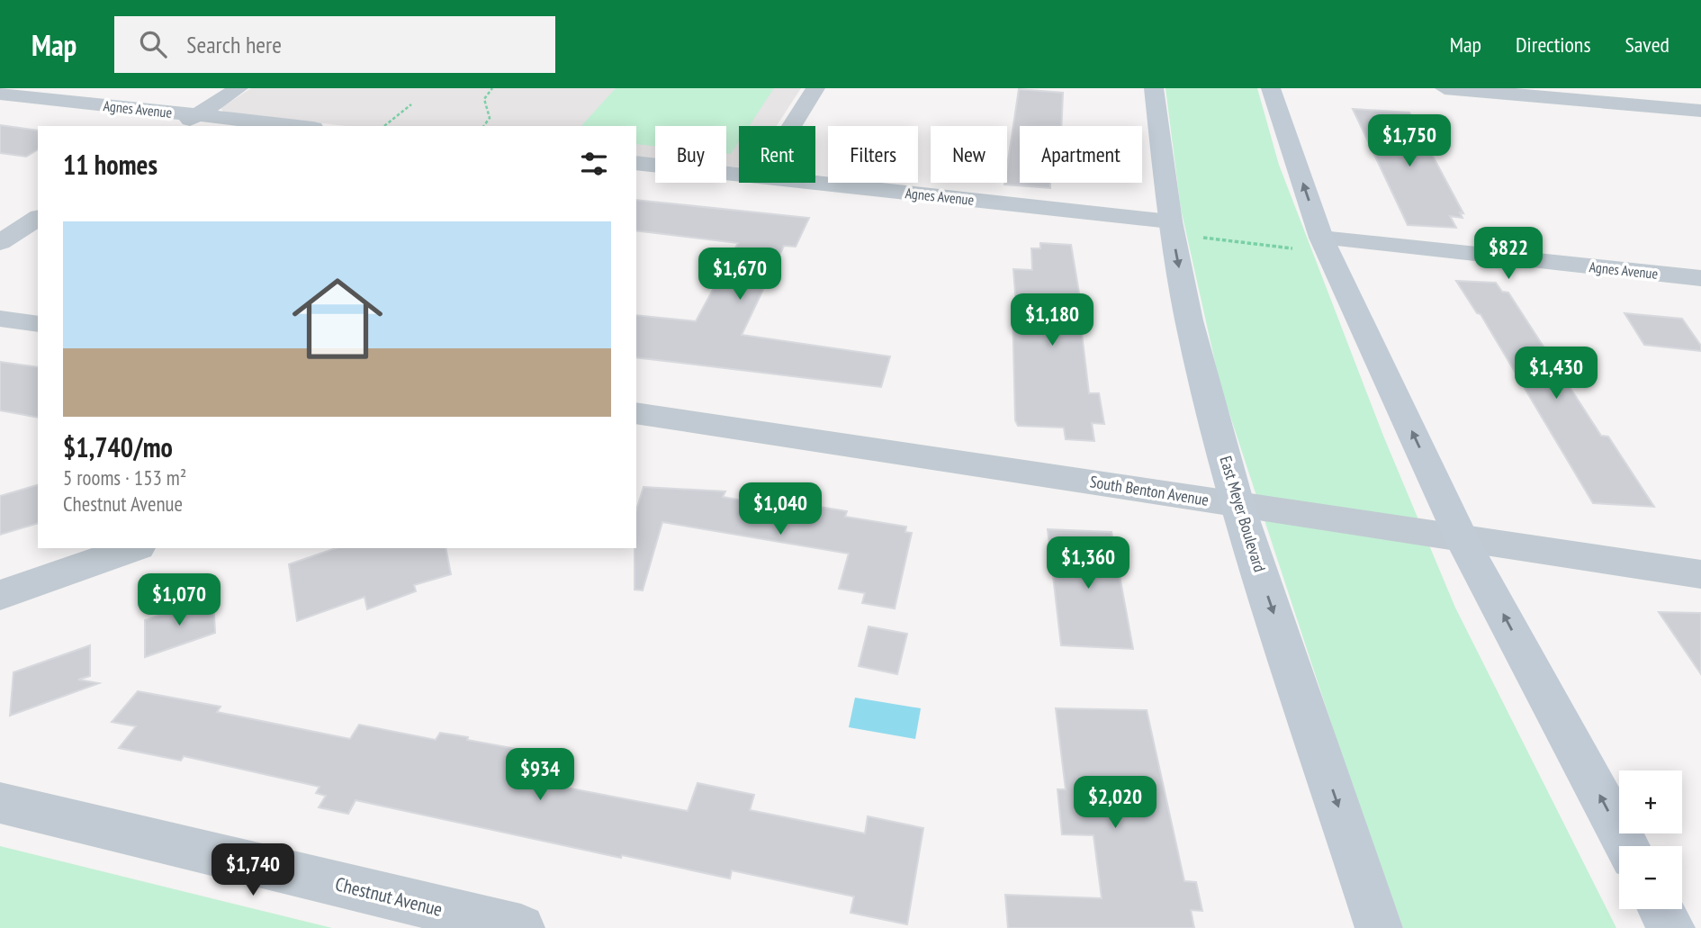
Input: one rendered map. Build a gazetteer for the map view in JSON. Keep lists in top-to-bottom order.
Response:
{
  "streets": {
    "main road": ["East Meyer Boulevard"],
    "street": ["Agnes Avenue", "South Benton Avenue", "Chestnut Avenue"]
  },
  "crossings": [
    ["Agnes Avenue", "East Meyer Boulevard"],
    ["South Benton Avenue", "East Meyer Boulevard"]
  ],
  "page": {
    "header": "Map",
    "search": "Search here",
    "nav": ["Map", "Directions", "Saved"],
    "price": [
      "$1,750",
      "$822",
      "$1,670",
      "$1,180",
      "$1,430",
      "$1,040",
      "$1,360",
      "$1,070",
      "$934",
      "$2,020",
      "$1,740"
    ],
    "chip": [
      "Buy",
      "Rent",
      "Filters",
      "New",
      "Apartment"
    ],
    "heading": "11 homes",
    "list": [
      {
        "name": "$1,740/mo",
        "note": "5 rooms · 153 m² · Chestnut Avenue"
      }
    ],
    "map_buttons": ["+", "−"]
  }
}
